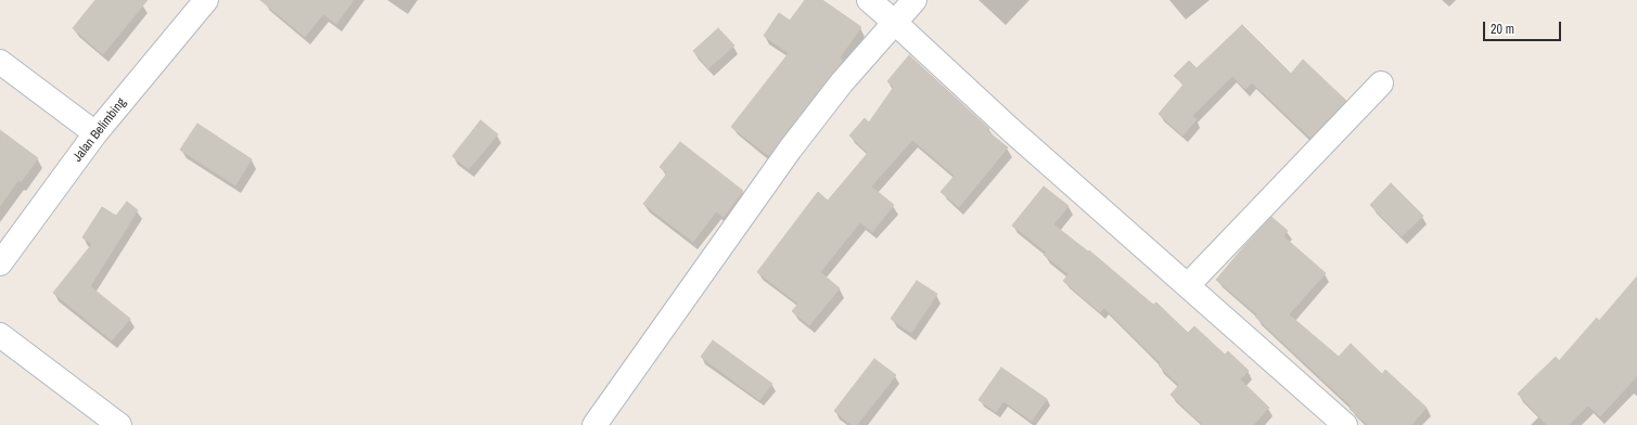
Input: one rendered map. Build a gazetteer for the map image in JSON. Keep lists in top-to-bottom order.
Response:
{
  "streets": {
    "street": ["Jalan Belimbing"]
  },
  "scale_bar": "20 m"
}
